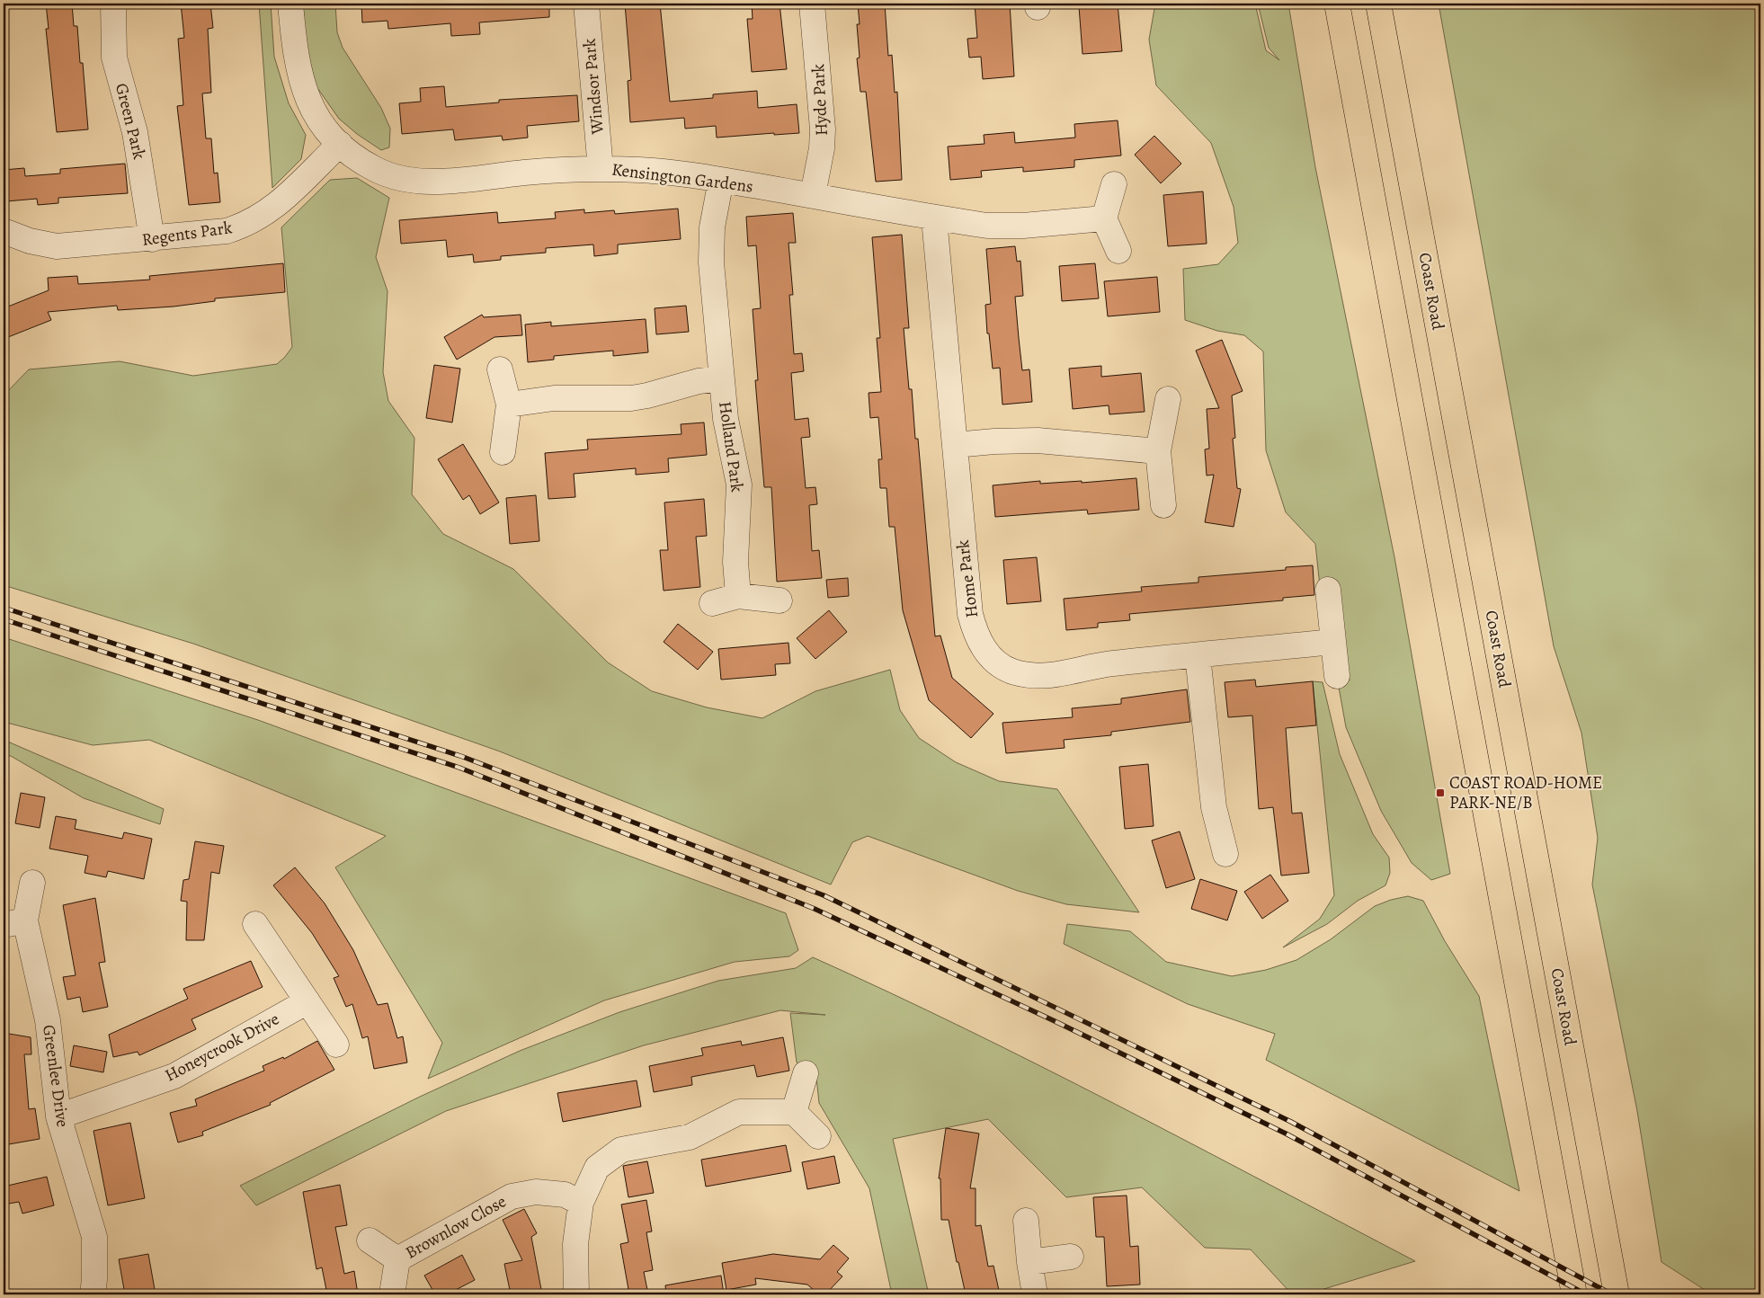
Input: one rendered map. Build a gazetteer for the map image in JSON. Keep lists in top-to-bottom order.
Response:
{
  "streets": {
    "highway": ["Coast Road"],
    "street": [
      "Windsor Park",
      "Hyde Park",
      "Green Park",
      "Kensington Gardens",
      "Regents Park",
      "Holland Park",
      "Home Park",
      "Honeycrook Drive",
      "Greenlee Drive",
      "Brownlow Close"
    ]
  },
  "crossings": [
    ["Windsor Park", "Kensington Gardens"],
    ["Hyde Park", "Kensington Gardens"],
    ["Green Park", "Regents Park"],
    ["Kensington Gardens", "Regents Park"],
    ["Kensington Gardens", "Holland Park"],
    ["Kensington Gardens", "Home Park"],
    ["Honeycrook Drive", "Greenlee Drive"]
  ],
  "places": {
    "transit": ["COAST ROAD-HOME PARK-NE/B"]
  }
}
